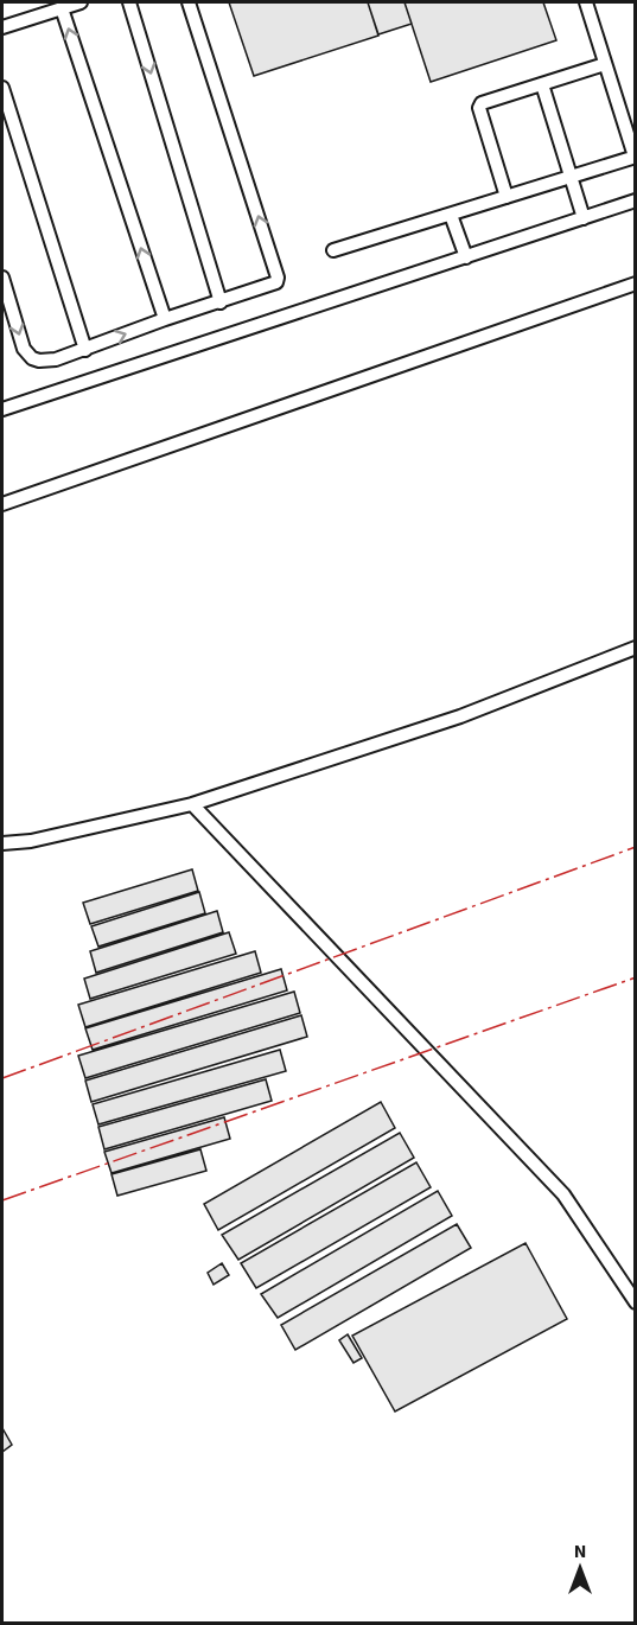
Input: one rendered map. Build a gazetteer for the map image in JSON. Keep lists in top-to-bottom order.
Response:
{
  "north": "top"
}
